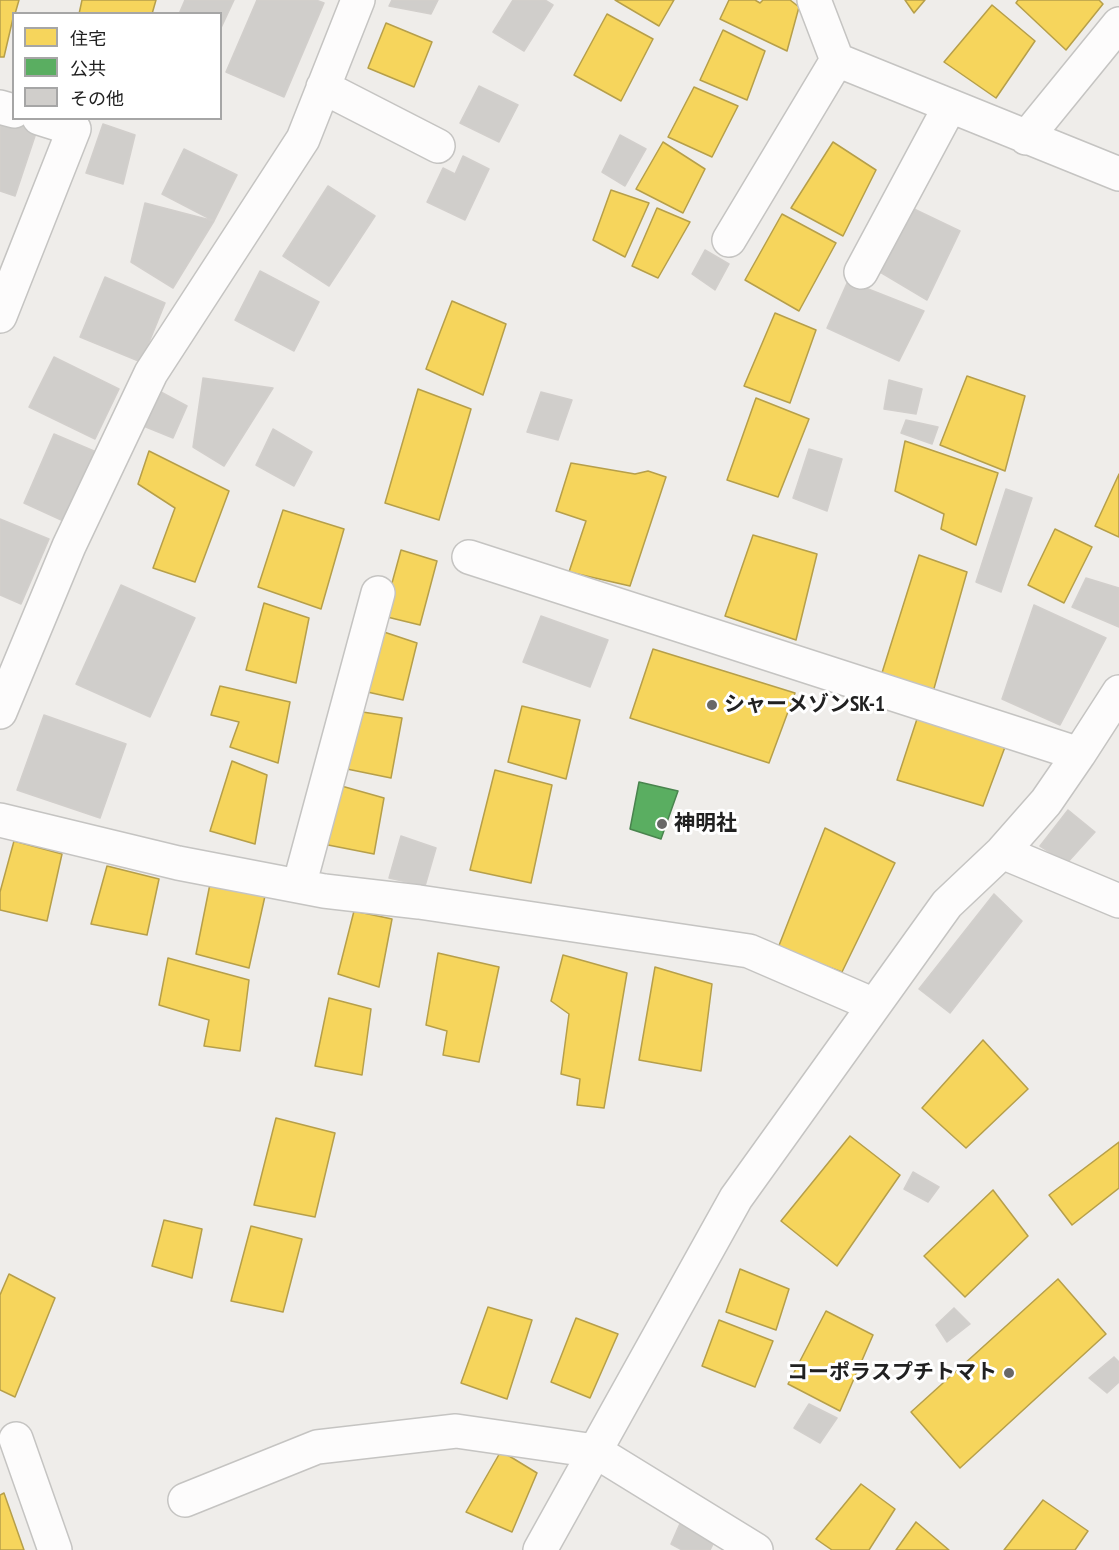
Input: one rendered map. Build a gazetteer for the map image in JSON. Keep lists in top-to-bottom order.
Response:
{
  "places": ["シャーメゾンSK-1", "神明社", "コーポラスプチトマト"],
  "legend": ["住宅", "公共", "その他"]
}
